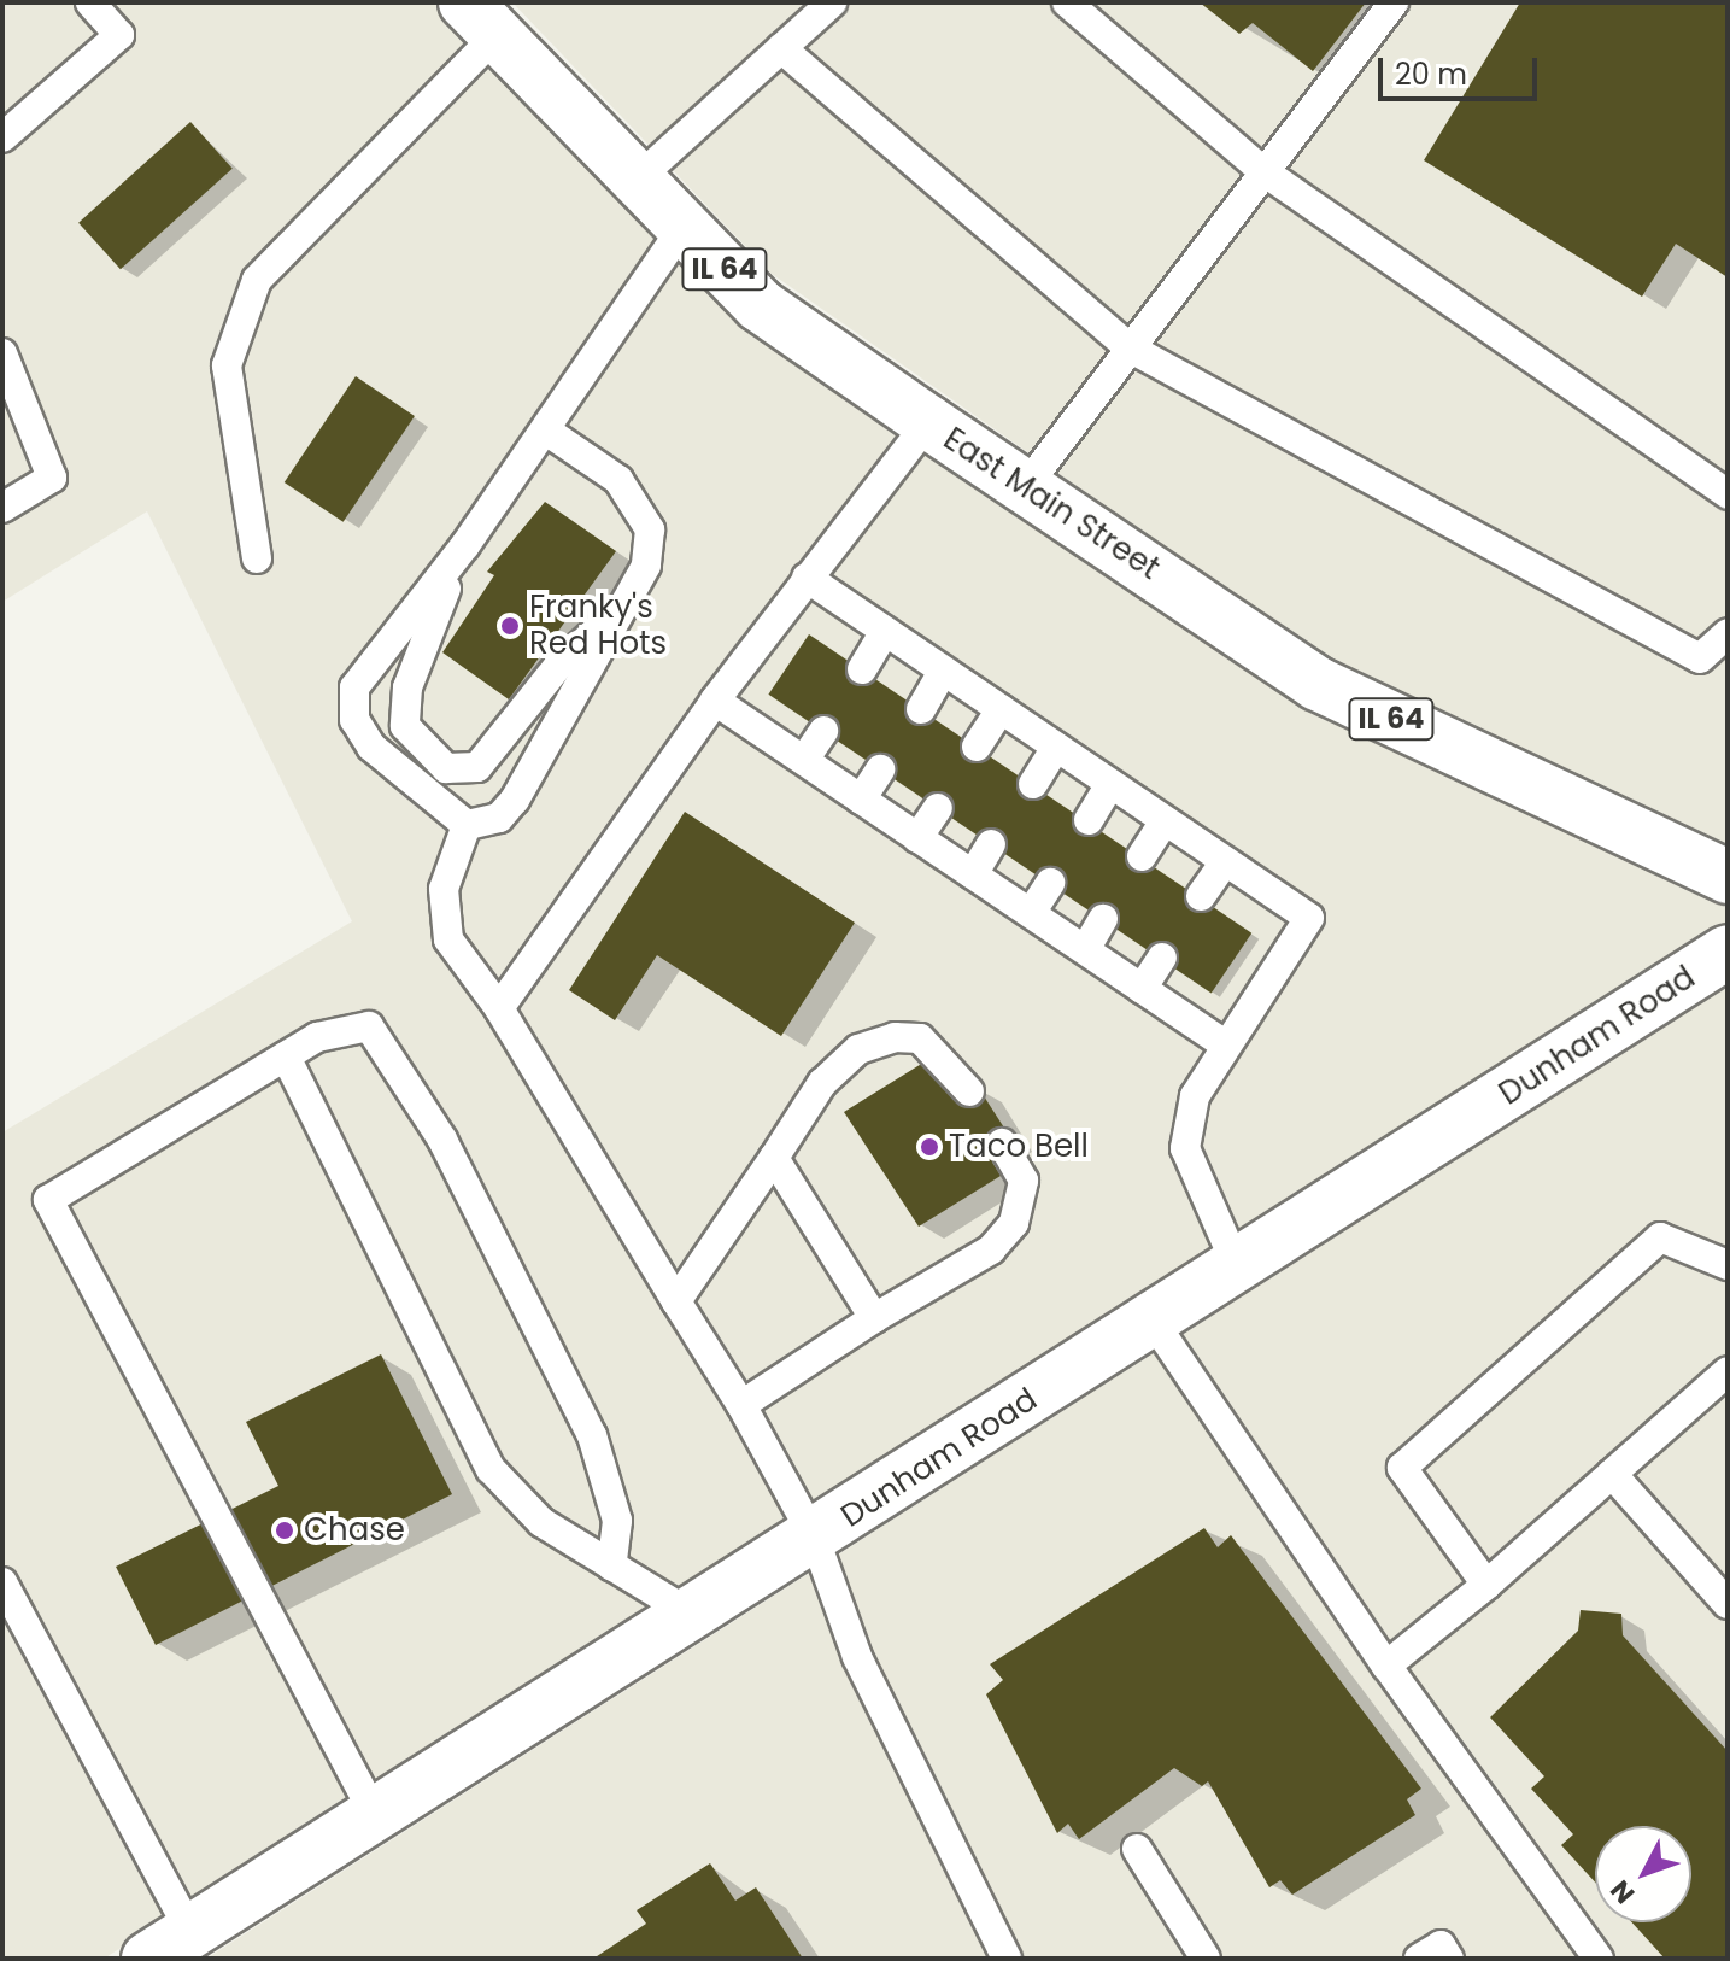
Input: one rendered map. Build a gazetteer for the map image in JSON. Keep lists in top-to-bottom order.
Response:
{
  "streets": {
    "street": ["IL 64", "East Main Street", "Dunham Road"]
  },
  "places": ["Franky's Red Hots", "Taco Bell", "Chase"],
  "scale_bar": "20 m",
  "north": "bottom left"
}
